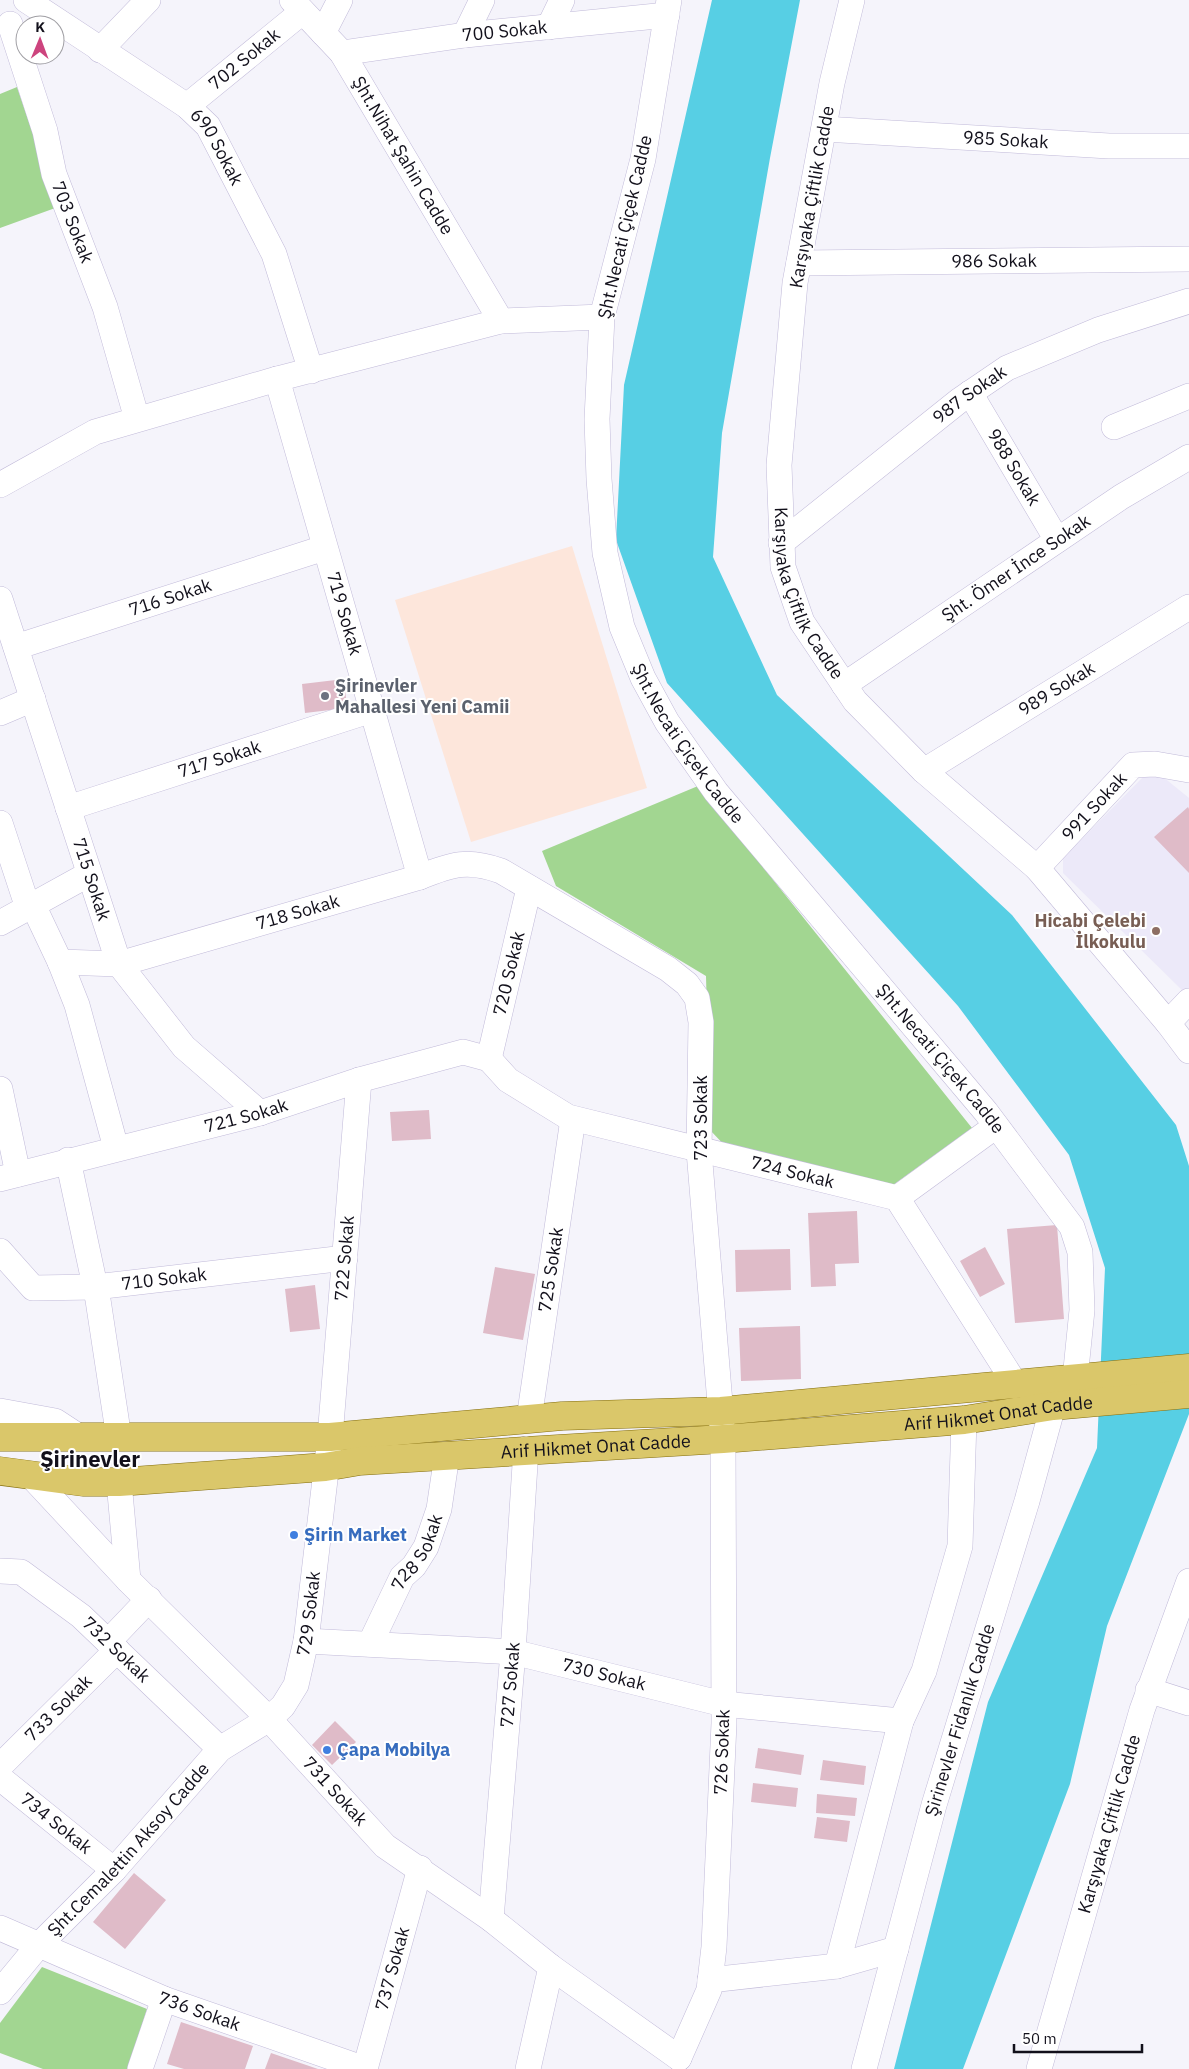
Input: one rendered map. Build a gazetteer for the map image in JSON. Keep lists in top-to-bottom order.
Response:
{
  "streets": {
    "main road": ["Arif Hikmet Onat Cadde"],
    "street": [
      "700 Sokak",
      "702 Sokak",
      "985 Sokak",
      "690 Sokak",
      "Şht.Nihat Şahin Cadde",
      "Karşıyaka Çiftlik Cadde",
      "703 Sokak",
      "Şht.Necati Çiçek Cadde",
      "986 Sokak",
      "987 Sokak",
      "988 Sokak",
      "Şht. Ömer İnce Sokak",
      "716 Sokak",
      "719 Sokak",
      "989 Sokak",
      "717 Sokak",
      "991 Sokak",
      "715 Sokak",
      "718 Sokak",
      "720 Sokak",
      "721 Sokak",
      "723 Sokak",
      "724 Sokak",
      "722 Sokak",
      "725 Sokak",
      "710 Sokak",
      "728 Sokak",
      "729 Sokak",
      "732 Sokak",
      "730 Sokak",
      "727 Sokak",
      "733 Sokak",
      "Şirinevler Fidanlık Cadde",
      "726 Sokak",
      "731 Sokak",
      "734 Sokak",
      "Şht.Cemalettin Aksoy Cadde",
      "737 Sokak",
      "736 Sokak"
    ]
  },
  "crossings": [
    ["700 Sokak", "Şht.Nihat Şahin Cadde"],
    ["700 Sokak", "Şht.Necati Çiçek Cadde"],
    ["702 Sokak", "690 Sokak"],
    ["702 Sokak", "Şht.Nihat Şahin Cadde"],
    ["985 Sokak", "Karşıyaka Çiftlik Cadde"],
    ["Karşıyaka Çiftlik Cadde", "986 Sokak"],
    ["Karşıyaka Çiftlik Cadde", "987 Sokak"],
    ["Karşıyaka Çiftlik Cadde", "Şht. Ömer İnce Sokak"],
    ["Karşıyaka Çiftlik Cadde", "989 Sokak"],
    ["Karşıyaka Çiftlik Cadde", "991 Sokak"],
    ["Şht.Necati Çiçek Cadde", "Arif Hikmet Onat Cadde"],
    ["987 Sokak", "988 Sokak"],
    ["988 Sokak", "Şht. Ömer İnce Sokak"],
    ["716 Sokak", "719 Sokak"],
    ["716 Sokak", "715 Sokak"],
    ["719 Sokak", "717 Sokak"],
    ["719 Sokak", "718 Sokak"],
    ["717 Sokak", "715 Sokak"],
    ["715 Sokak", "718 Sokak"],
    ["715 Sokak", "721 Sokak"],
    ["718 Sokak", "720 Sokak"],
    ["718 Sokak", "723 Sokak"],
    ["720 Sokak", "721 Sokak"],
    ["720 Sokak", "723 Sokak"],
    ["720 Sokak", "724 Sokak"],
    ["721 Sokak", "724 Sokak"],
    ["721 Sokak", "722 Sokak"],
    ["723 Sokak", "724 Sokak"],
    ["723 Sokak", "Arif Hikmet Onat Cadde"],
    ["723 Sokak", "726 Sokak"],
    ["724 Sokak", "725 Sokak"],
    ["722 Sokak", "710 Sokak"],
    ["722 Sokak", "Arif Hikmet Onat Cadde"],
    ["722 Sokak", "729 Sokak"],
    ["725 Sokak", "Arif Hikmet Onat Cadde"],
    ["Arif Hikmet Onat Cadde", "728 Sokak"],
    ["Arif Hikmet Onat Cadde", "729 Sokak"],
    ["Arif Hikmet Onat Cadde", "727 Sokak"],
    ["Arif Hikmet Onat Cadde", "Şirinevler Fidanlık Cadde"],
    ["Arif Hikmet Onat Cadde", "726 Sokak"],
    ["Arif Hikmet Onat Cadde", "731 Sokak"],
    ["728 Sokak", "730 Sokak"],
    ["729 Sokak", "730 Sokak"],
    ["729 Sokak", "731 Sokak"],
    ["729 Sokak", "Şht.Cemalettin Aksoy Cadde"],
    ["732 Sokak", "733 Sokak"],
    ["732 Sokak", "Şht.Cemalettin Aksoy Cadde"],
    ["730 Sokak", "727 Sokak"],
    ["730 Sokak", "726 Sokak"],
    ["727 Sokak", "731 Sokak"],
    ["733 Sokak", "731 Sokak"],
    ["726 Sokak", "731 Sokak"],
    ["731 Sokak", "Şht.Cemalettin Aksoy Cadde"],
    ["731 Sokak", "737 Sokak"],
    ["734 Sokak", "Şht.Cemalettin Aksoy Cadde"],
    ["Şht.Cemalettin Aksoy Cadde", "736 Sokak"],
    ["737 Sokak", "736 Sokak"]
  ],
  "districts": ["Şirinevler"],
  "places": [
    "Şirinevler Mahallesi Yeni Camii",
    "Hicabi Çelebi İlkokulu",
    "Şirin Market",
    "Çapa Mobilya"
  ],
  "scale_bar": "50 m",
  "north": "top"
}
